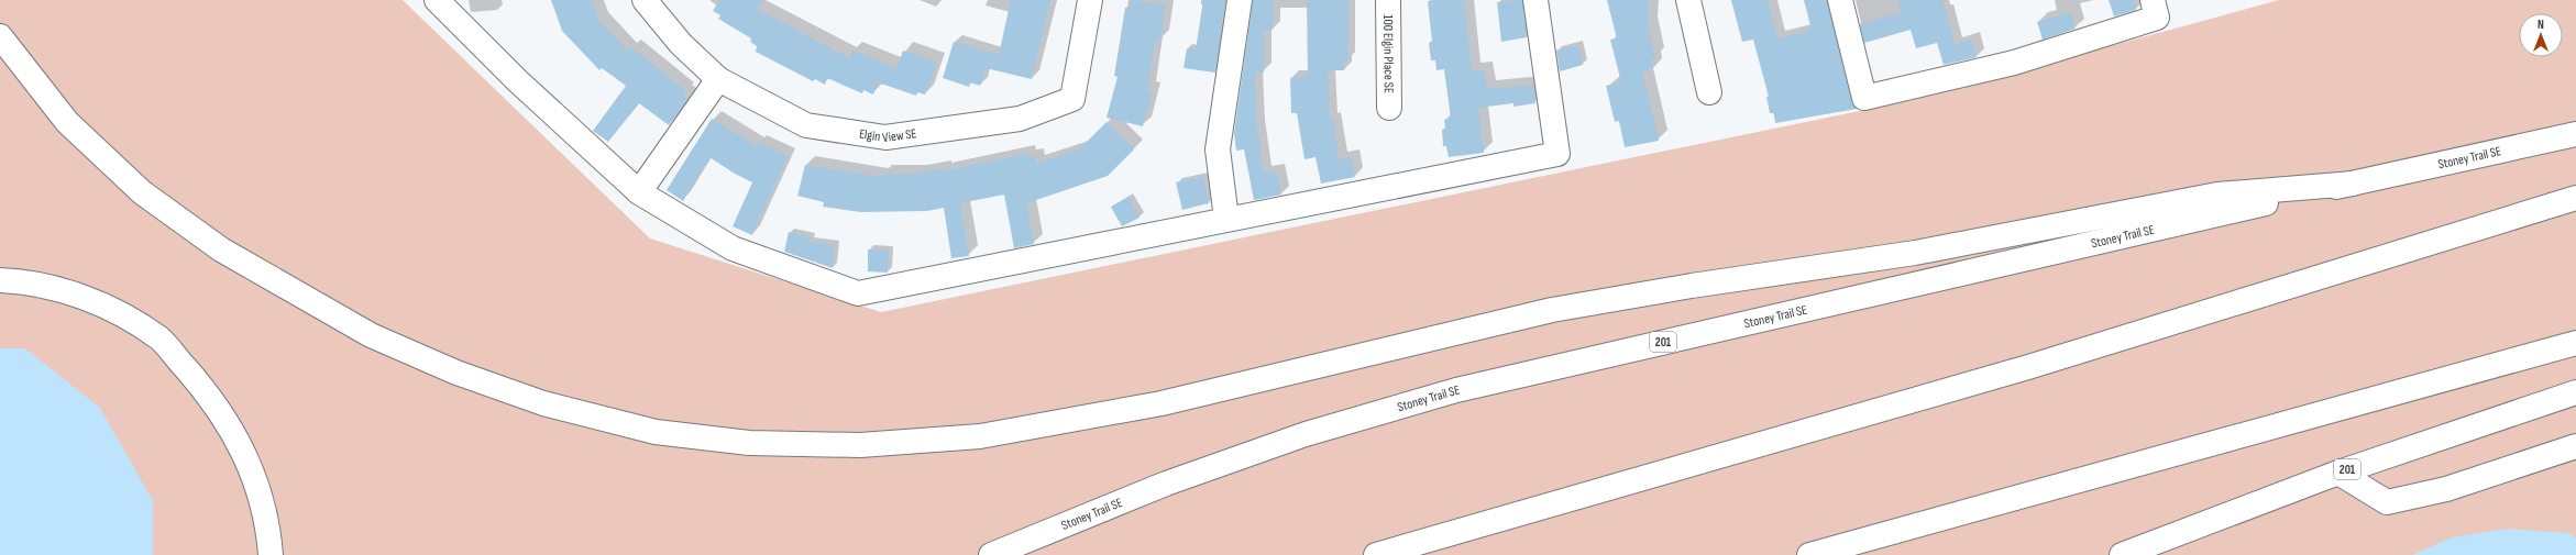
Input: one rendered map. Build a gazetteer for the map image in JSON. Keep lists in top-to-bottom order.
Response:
{
  "streets": {
    "main road": [
      "100 Elgin Place SE",
      "Elgin View SE",
      "Stoney Trail SE",
      "201"
    ]
  },
  "north": "top"
}
